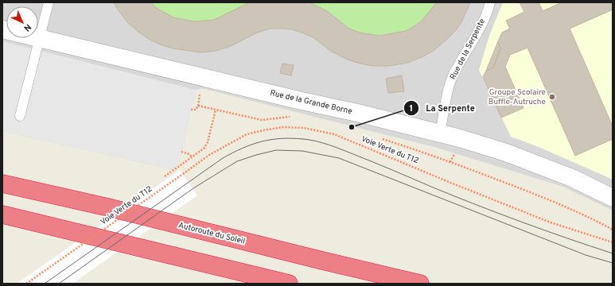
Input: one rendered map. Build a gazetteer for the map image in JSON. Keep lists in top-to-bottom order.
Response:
{
  "streets": {
    "highway": ["Autoroute du Soleil"],
    "street": ["Rue de la Grande Borne"],
    "lane": ["Rue de la Serpente"],
    "path": ["Voie Verte du T12"]
  },
  "crossings": [
    ["Rue de la Serpente", "Rue de la Grande Borne"]
  ],
  "places": ["Groupe Scolaire Buffle-Autruche", "La Serpente"],
  "north": "bottom right"
}
